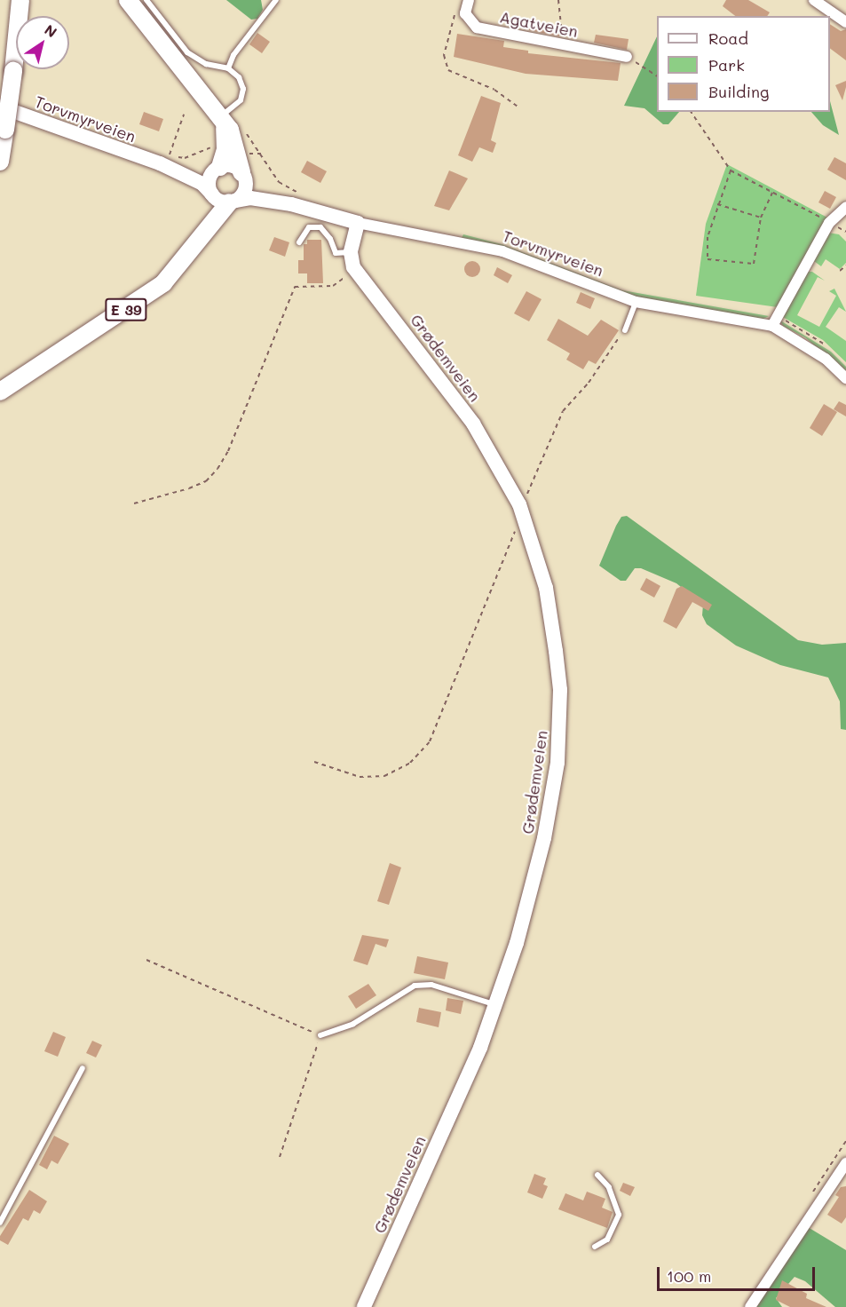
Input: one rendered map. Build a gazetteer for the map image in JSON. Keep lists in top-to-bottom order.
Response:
{
  "streets": {
    "highway": ["E 39"],
    "main road": ["Torvmyrveien", "Grødemveien"],
    "street": ["Agatveien"]
  },
  "crossings": [
    ["Torvmyrveien", "E 39"],
    ["Torvmyrveien", "Grødemveien"]
  ],
  "legend": ["Road", "Park", "Building"],
  "scale_bar": "100 m",
  "north": "top right"
}
